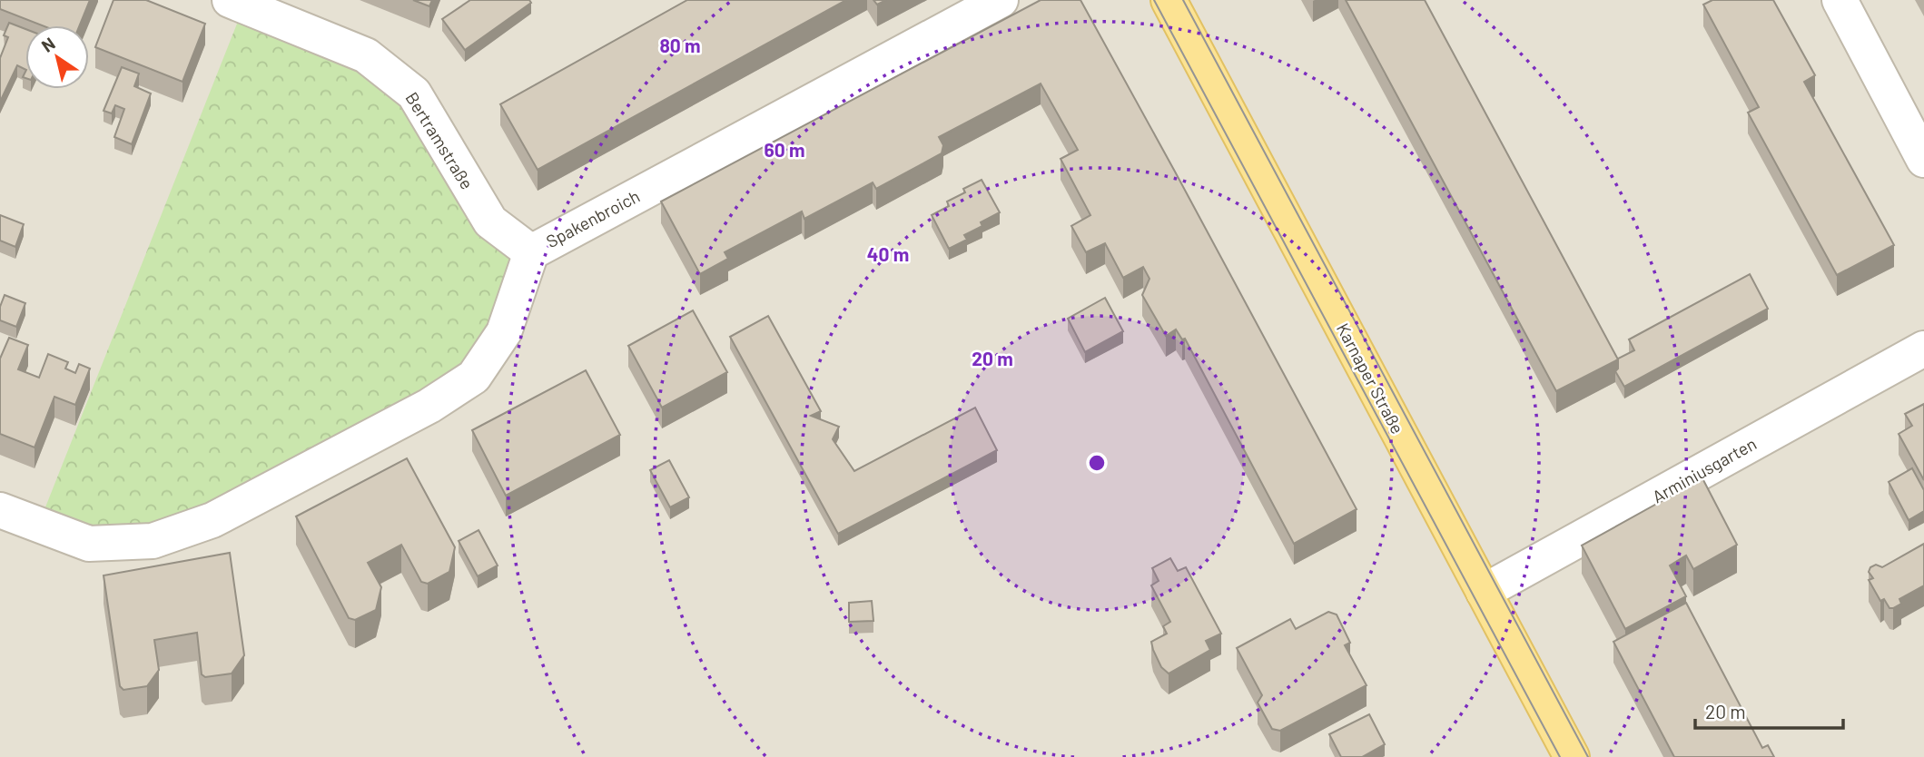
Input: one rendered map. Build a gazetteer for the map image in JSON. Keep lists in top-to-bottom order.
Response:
{
  "streets": {
    "main road": ["Karnaper Straße"],
    "street": ["Bertramstraße", "Spakenbroich", "Arminiusgarten"]
  },
  "crossings": [
    ["Bertramstraße", "Spakenbroich"],
    ["Karnaper Straße", "Arminiusgarten"]
  ],
  "scale_bar": "20 m",
  "north": "top left",
  "rings": [
    "80 m",
    "60 m",
    "40 m",
    "20 m"
  ]
}
